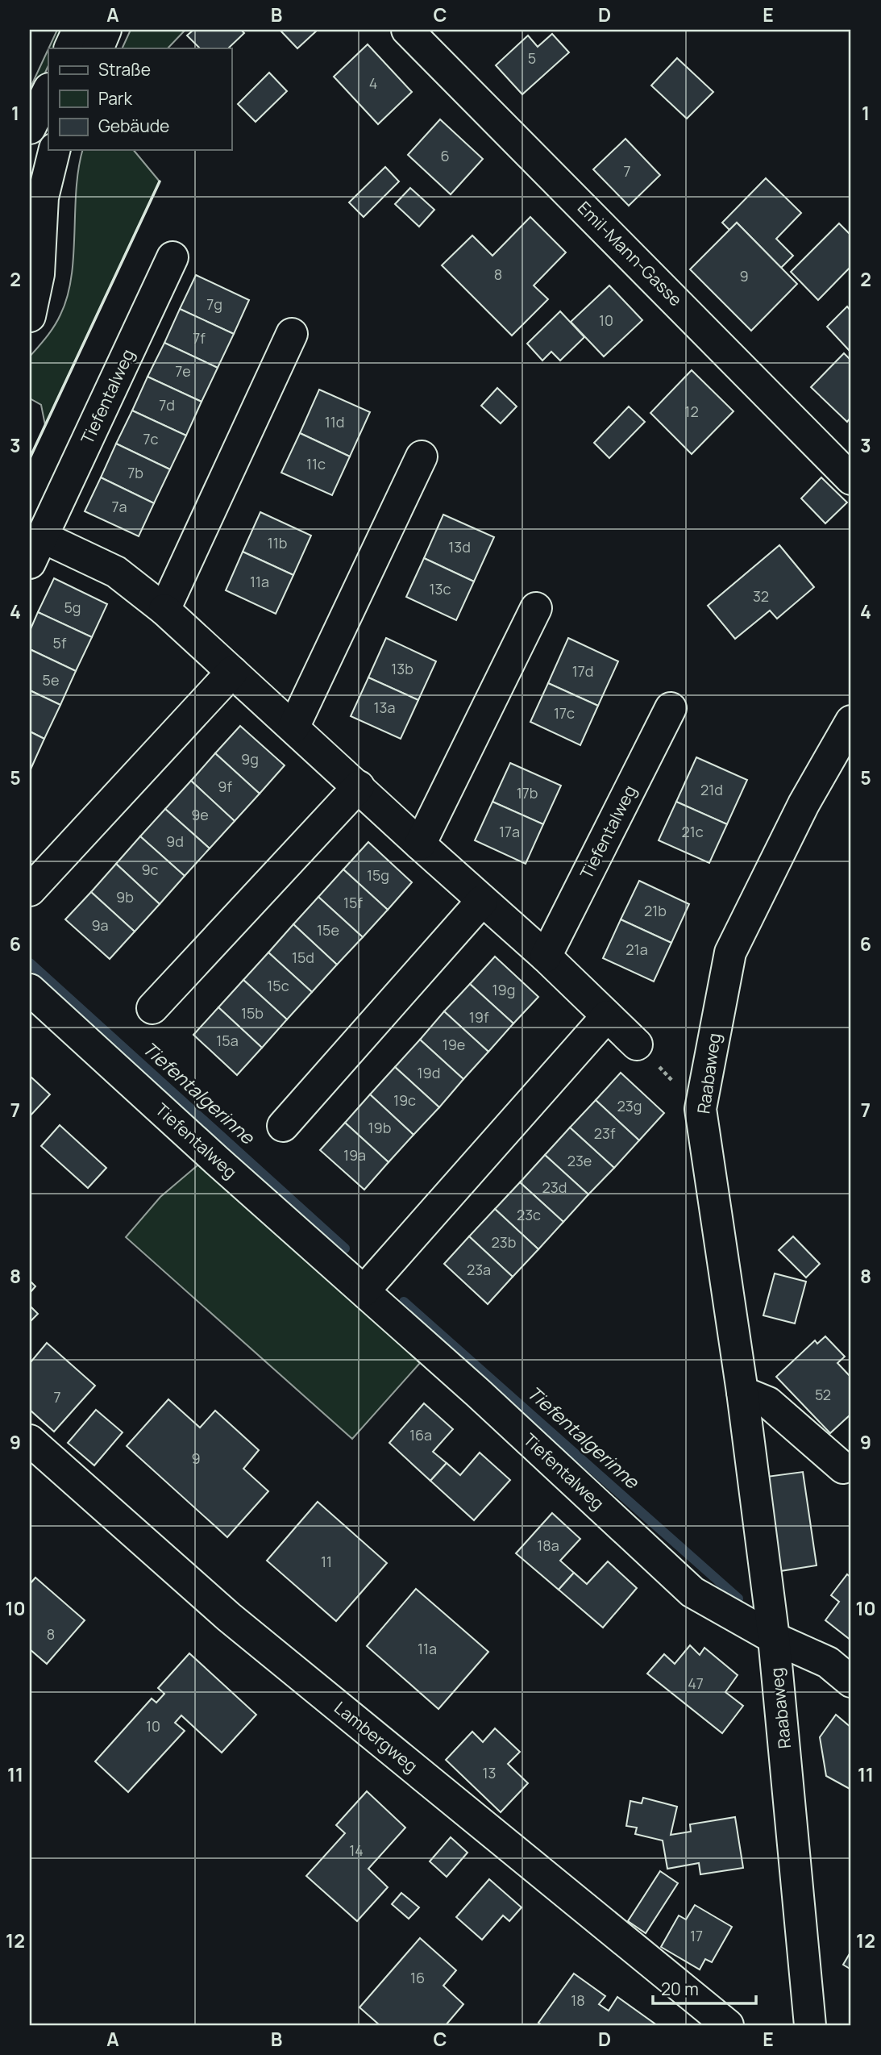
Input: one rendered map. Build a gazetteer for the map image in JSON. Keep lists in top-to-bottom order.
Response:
{
  "streets": {
    "street": [
      "Emil-Mann-Gasse",
      "Tiefentalweg",
      "Raabaweg",
      "Lambergweg"
    ]
  },
  "crossings": [
    ["Tiefentalweg", "Raabaweg"]
  ],
  "water": ["Tiefentalgerinne"],
  "house_numbers": [
    "5",
    "4",
    "6",
    "7",
    "8",
    "9",
    "7g",
    "10",
    "7f",
    "7e",
    "7d",
    "12",
    "11d",
    "7c",
    "11c",
    "7b",
    "7a",
    "11b",
    "13d",
    "11a",
    "13c",
    "32",
    "5g",
    "5f",
    "13b",
    "17d",
    "5e",
    "13a",
    "17c",
    "9g",
    "9f",
    "21d",
    "17b",
    "9e",
    "17a",
    "21c",
    "9d",
    "9c",
    "15g",
    "9b",
    "15f",
    "21b",
    "9a",
    "15e",
    "21a",
    "15d",
    "15c",
    "19g",
    "15b",
    "19f",
    "15a",
    "19e",
    "19d",
    "19c",
    "23g",
    "19b",
    "23f",
    "19a",
    "23e",
    "23d",
    "23c",
    "23b",
    "23a",
    "52",
    "7",
    "16a",
    "9",
    "18a",
    "11",
    "8",
    "11a",
    "47",
    "10",
    "13",
    "14",
    "17",
    "16",
    "18"
  ],
  "legend": ["Straße", "Park", "Gebäude"],
  "scale_bar": "20 m",
  "grid": {
    "columns": [
      "A",
      "B",
      "C",
      "D",
      "E"
    ],
    "rows": [
      "1",
      "2",
      "3",
      "4",
      "5",
      "6",
      "7",
      "8",
      "9",
      "10",
      "11",
      "12"
    ]
  }
}
